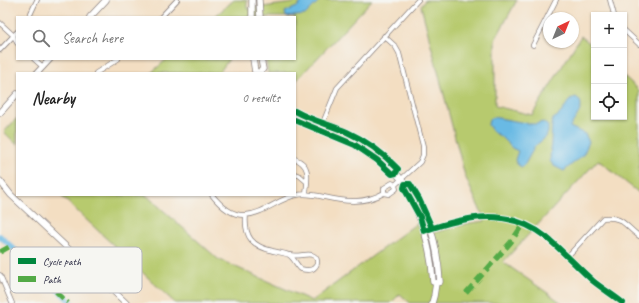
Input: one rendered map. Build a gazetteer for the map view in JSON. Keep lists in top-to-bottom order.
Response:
{
  "legend": ["Cycle path", "Path"],
  "north": "top right",
  "page": {
    "map_buttons": ["+", "−"],
    "search": "Search here",
    "heading": ["Nearby", "0 results"]
  }
}
